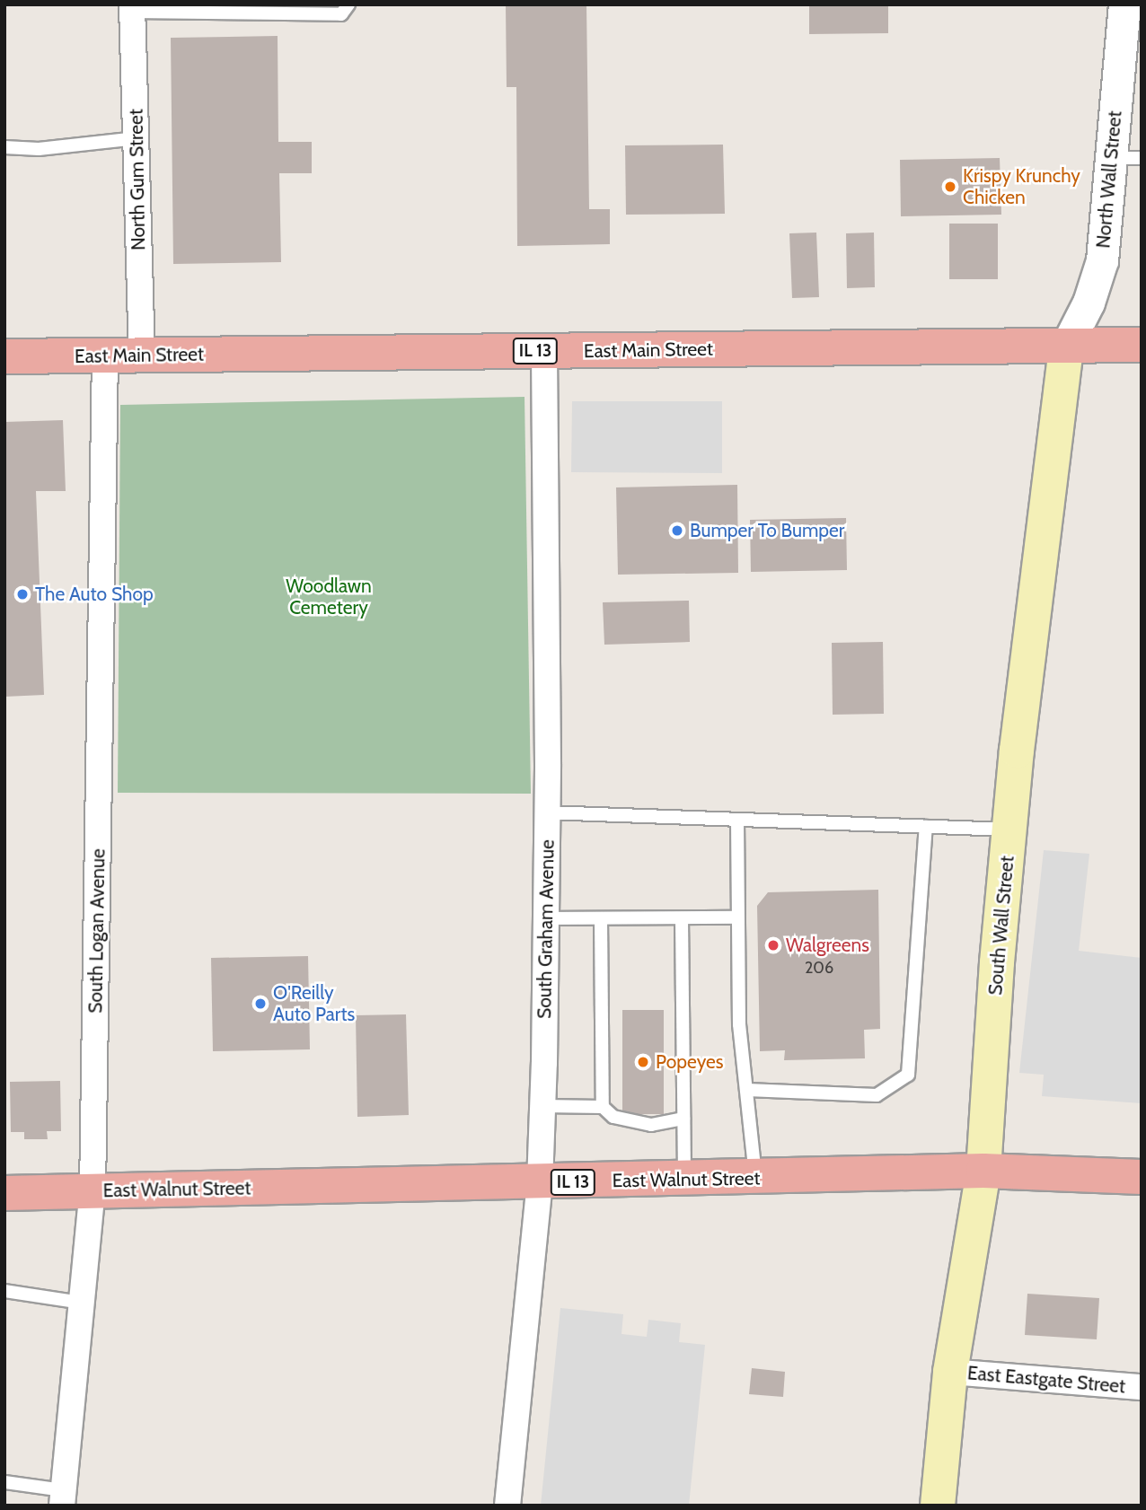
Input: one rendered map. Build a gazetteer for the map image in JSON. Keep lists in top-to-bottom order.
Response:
{
  "streets": {
    "highway": ["East Main Street", "IL 13", "East Walnut Street"],
    "main road": ["South Wall Street"],
    "street": [
      "North Gum Street",
      "North Wall Street",
      "South Graham Avenue",
      "South Logan Avenue",
      "East Eastgate Street"
    ]
  },
  "crossings": [
    ["North Gum Street", "East Main Street"],
    ["North Wall Street", "East Main Street"],
    ["North Wall Street", "South Wall Street"],
    ["East Main Street", "South Wall Street"],
    ["East Main Street", "South Graham Avenue"],
    ["East Main Street", "South Logan Avenue"],
    ["South Wall Street", "East Walnut Street"],
    ["South Wall Street", "East Eastgate Street"],
    ["South Graham Avenue", "East Walnut Street"],
    ["South Logan Avenue", "East Walnut Street"]
  ],
  "parks": ["Woodlawn Cemetery"],
  "places": [
    "Krispy Krunchy Chicken",
    "Bumper To Bumper",
    "The Auto Shop",
    "Walgreens",
    "O'Reilly Auto Parts",
    "Popeyes"
  ],
  "house_numbers": ["206"]
}
